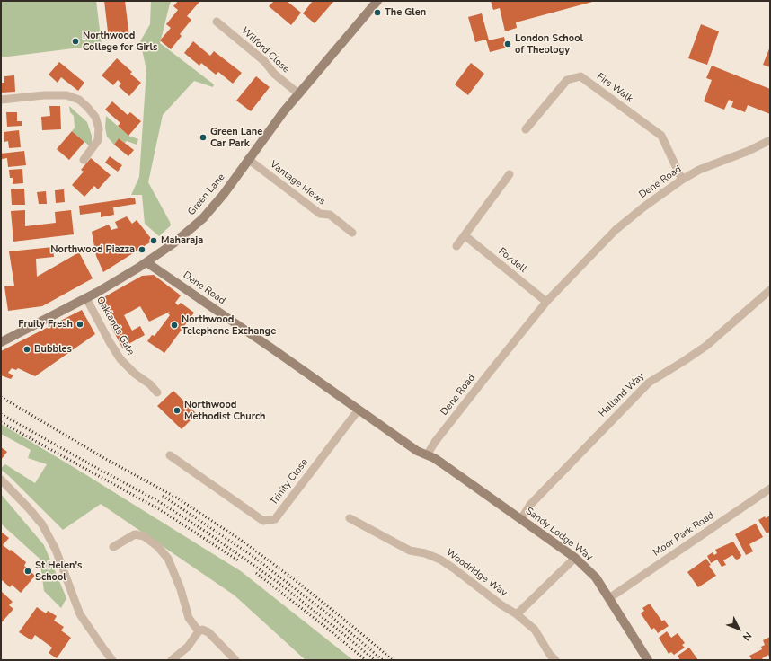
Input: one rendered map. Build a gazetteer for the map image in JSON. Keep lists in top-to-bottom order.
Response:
{
  "streets": {
    "street": [
      "Wilford Close",
      "Firs Walk",
      "Dene Road",
      "Vantage Mews",
      "Green Lane",
      "Foxdell",
      "Oaklands Gate",
      "Halland Way",
      "Trinity Close",
      "Sandy Lodge Way",
      "Moor Park Road",
      "Woodridge Way"
    ]
  },
  "crossings": [
    ["Wilford Close", "Green Lane"],
    ["Firs Walk", "Dene Road"],
    ["Dene Road", "Green Lane"],
    ["Dene Road", "Foxdell"],
    ["Dene Road", "Trinity Close"],
    ["Dene Road", "Sandy Lodge Way"],
    ["Vantage Mews", "Green Lane"],
    ["Green Lane", "Oaklands Gate"],
    ["Halland Way", "Sandy Lodge Way"],
    ["Sandy Lodge Way", "Moor Park Road"]
  ],
  "places": [
    "The Glen",
    "Northwood College for Girls",
    "London School of Theology",
    "Green Lane Car Park",
    "Maharaja",
    "Northwood Piazza",
    "Fruity Fresh",
    "Northwood Telephone Exchange",
    "Bubbles",
    "Northwood Methodist Church",
    "St Helen's School"
  ],
  "north": "bottom right"
}
